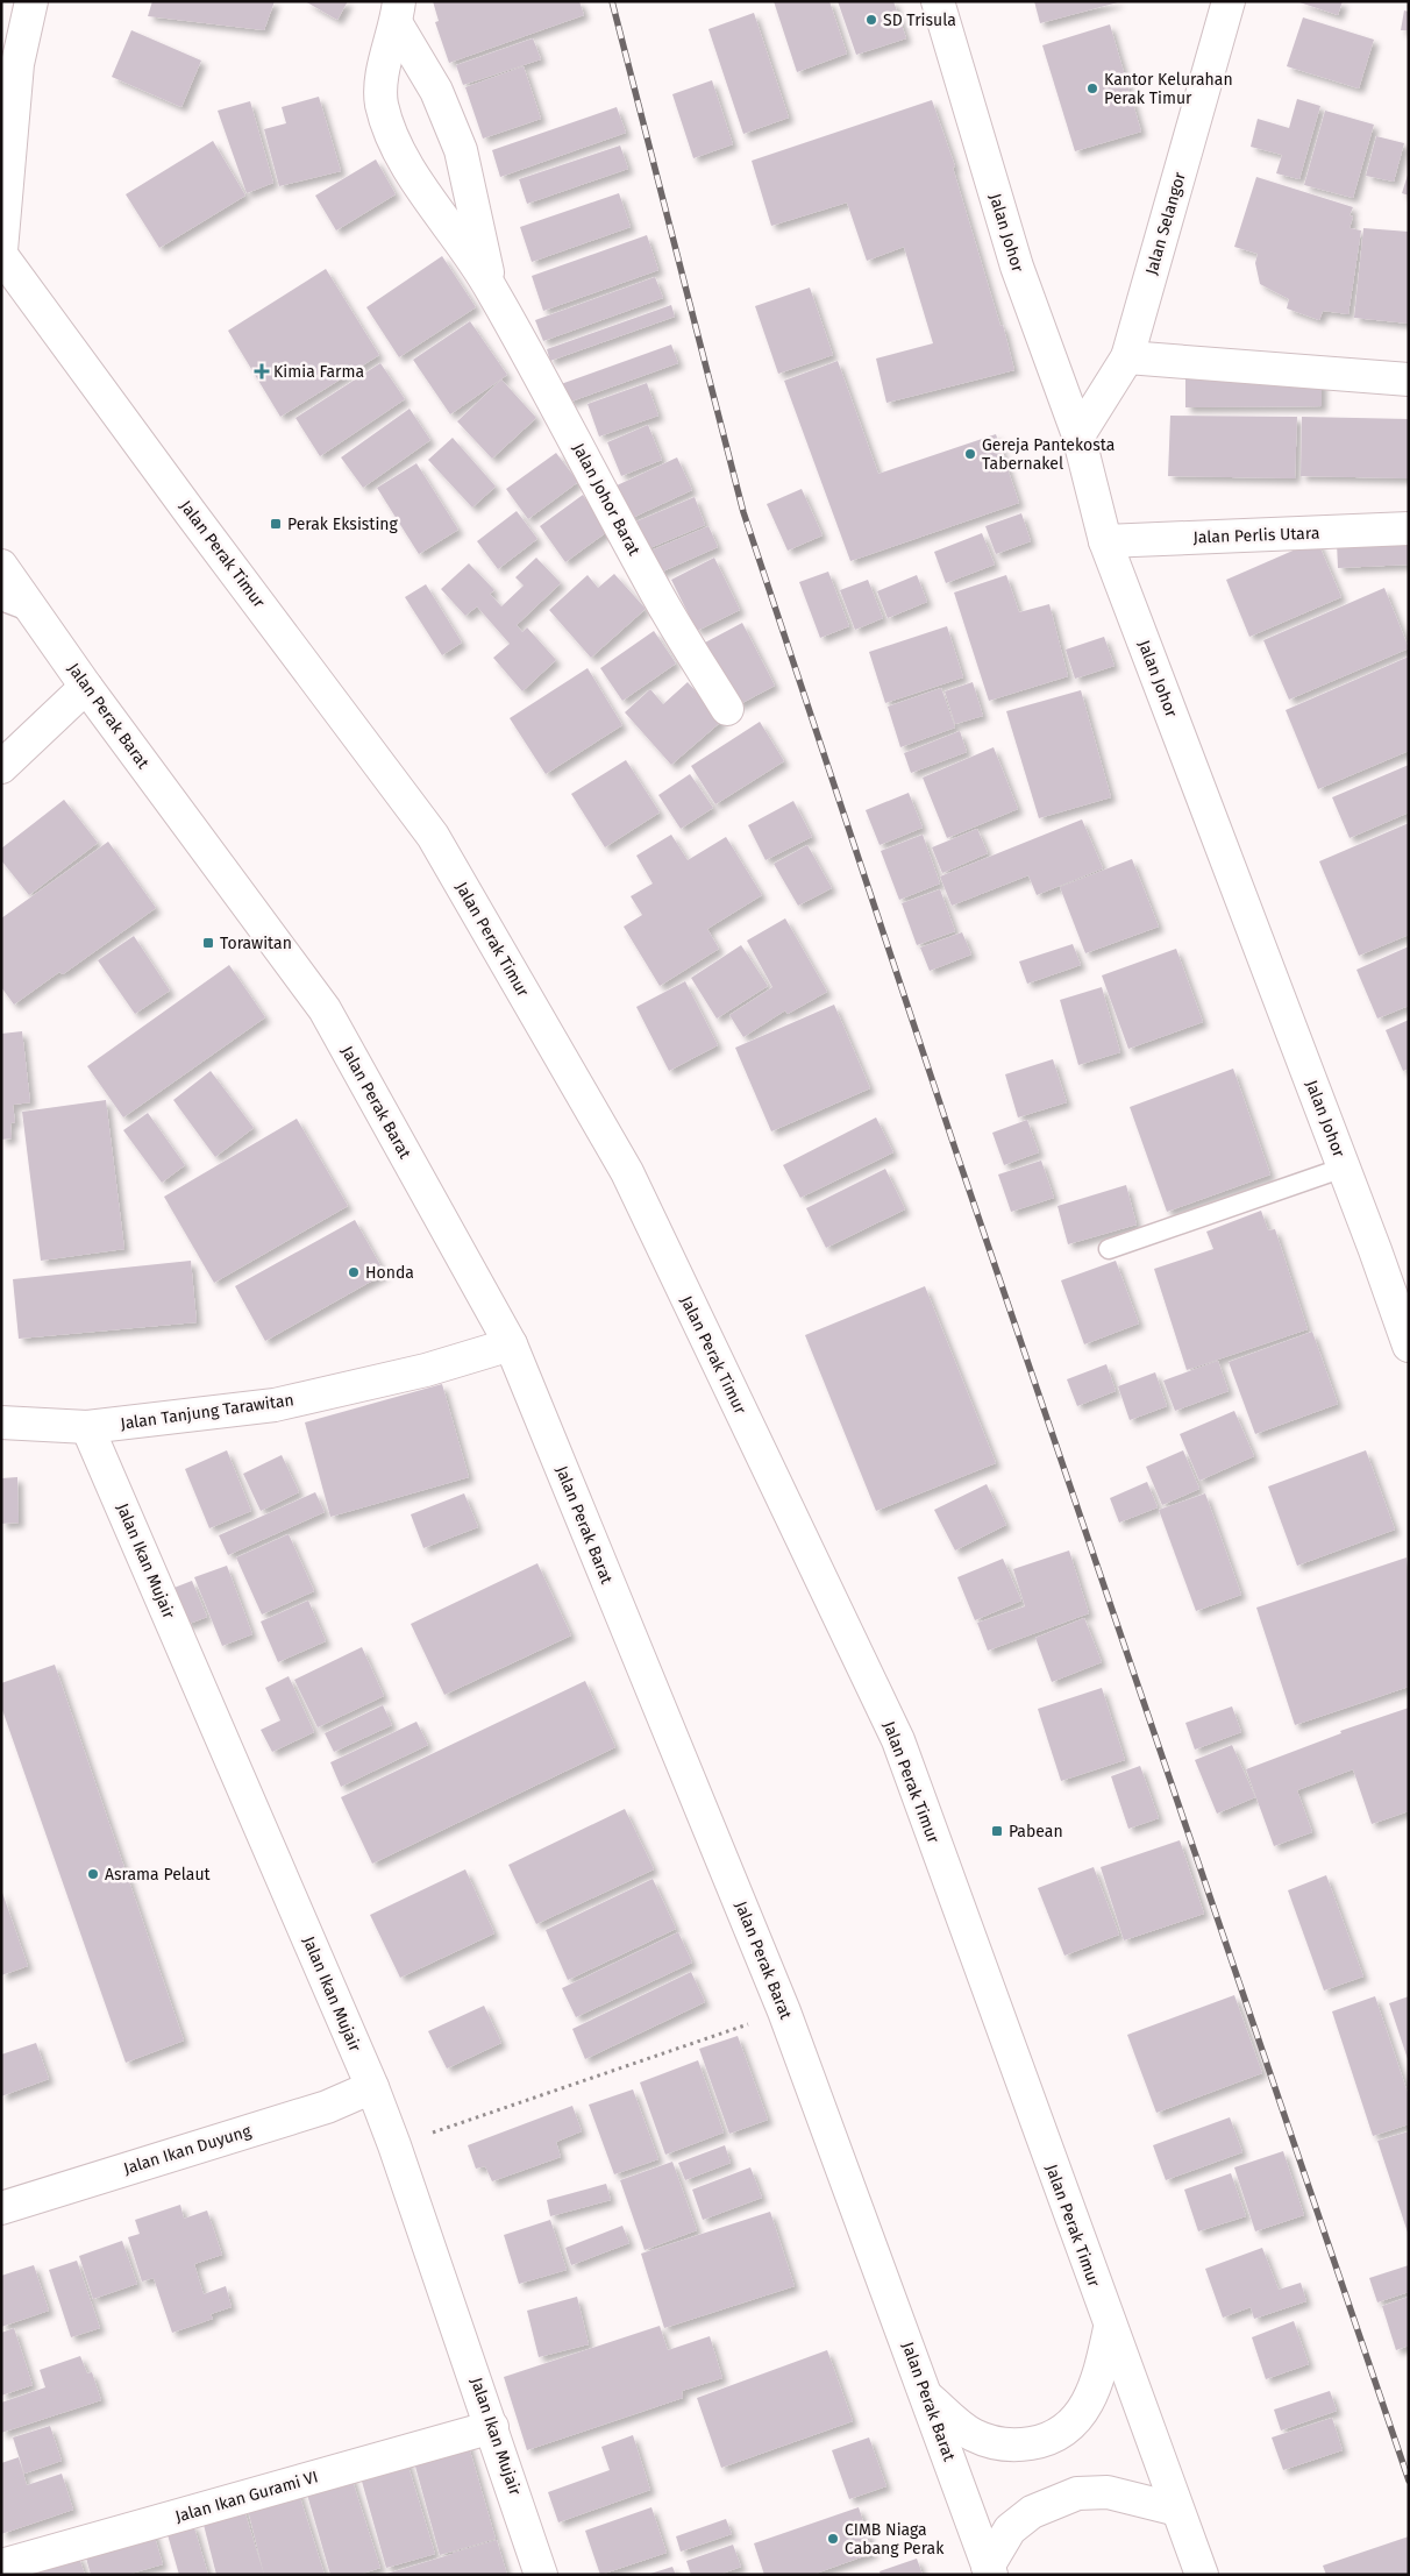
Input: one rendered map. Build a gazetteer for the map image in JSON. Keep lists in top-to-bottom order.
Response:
{
  "streets": {
    "main road": [
      "Jalan Selangor",
      "Jalan Johor",
      "Jalan Johor Barat",
      "Jalan Perlis Utara",
      "Jalan Perak Timur",
      "Jalan Perak Barat",
      "Jalan Tanjung Tarawitan",
      "Jalan Ikan Mujair",
      "Jalan Ikan Duyung",
      "Jalan Ikan Gurami VI"
    ]
  },
  "crossings": [
    ["Jalan Selangor", "Jalan Johor"],
    ["Jalan Johor", "Jalan Perlis Utara"],
    ["Jalan Perak Barat", "Jalan Tanjung Tarawitan"],
    ["Jalan Tanjung Tarawitan", "Jalan Ikan Mujair"],
    ["Jalan Ikan Mujair", "Jalan Ikan Duyung"],
    ["Jalan Ikan Mujair", "Jalan Ikan Gurami VI"]
  ],
  "places": {
    "other": [
      "SD Trisula",
      "Kantor Kelurahan Perak Timur",
      "Gereja Pantekosta Tabernakel",
      "Honda",
      "Asrama Pelaut",
      "CIMB Niaga Cabang Perak"
    ],
    "health": ["Kimia Farma"],
    "transit": ["Perak Eksisting", "Torawitan", "Pabean"]
  }
}
